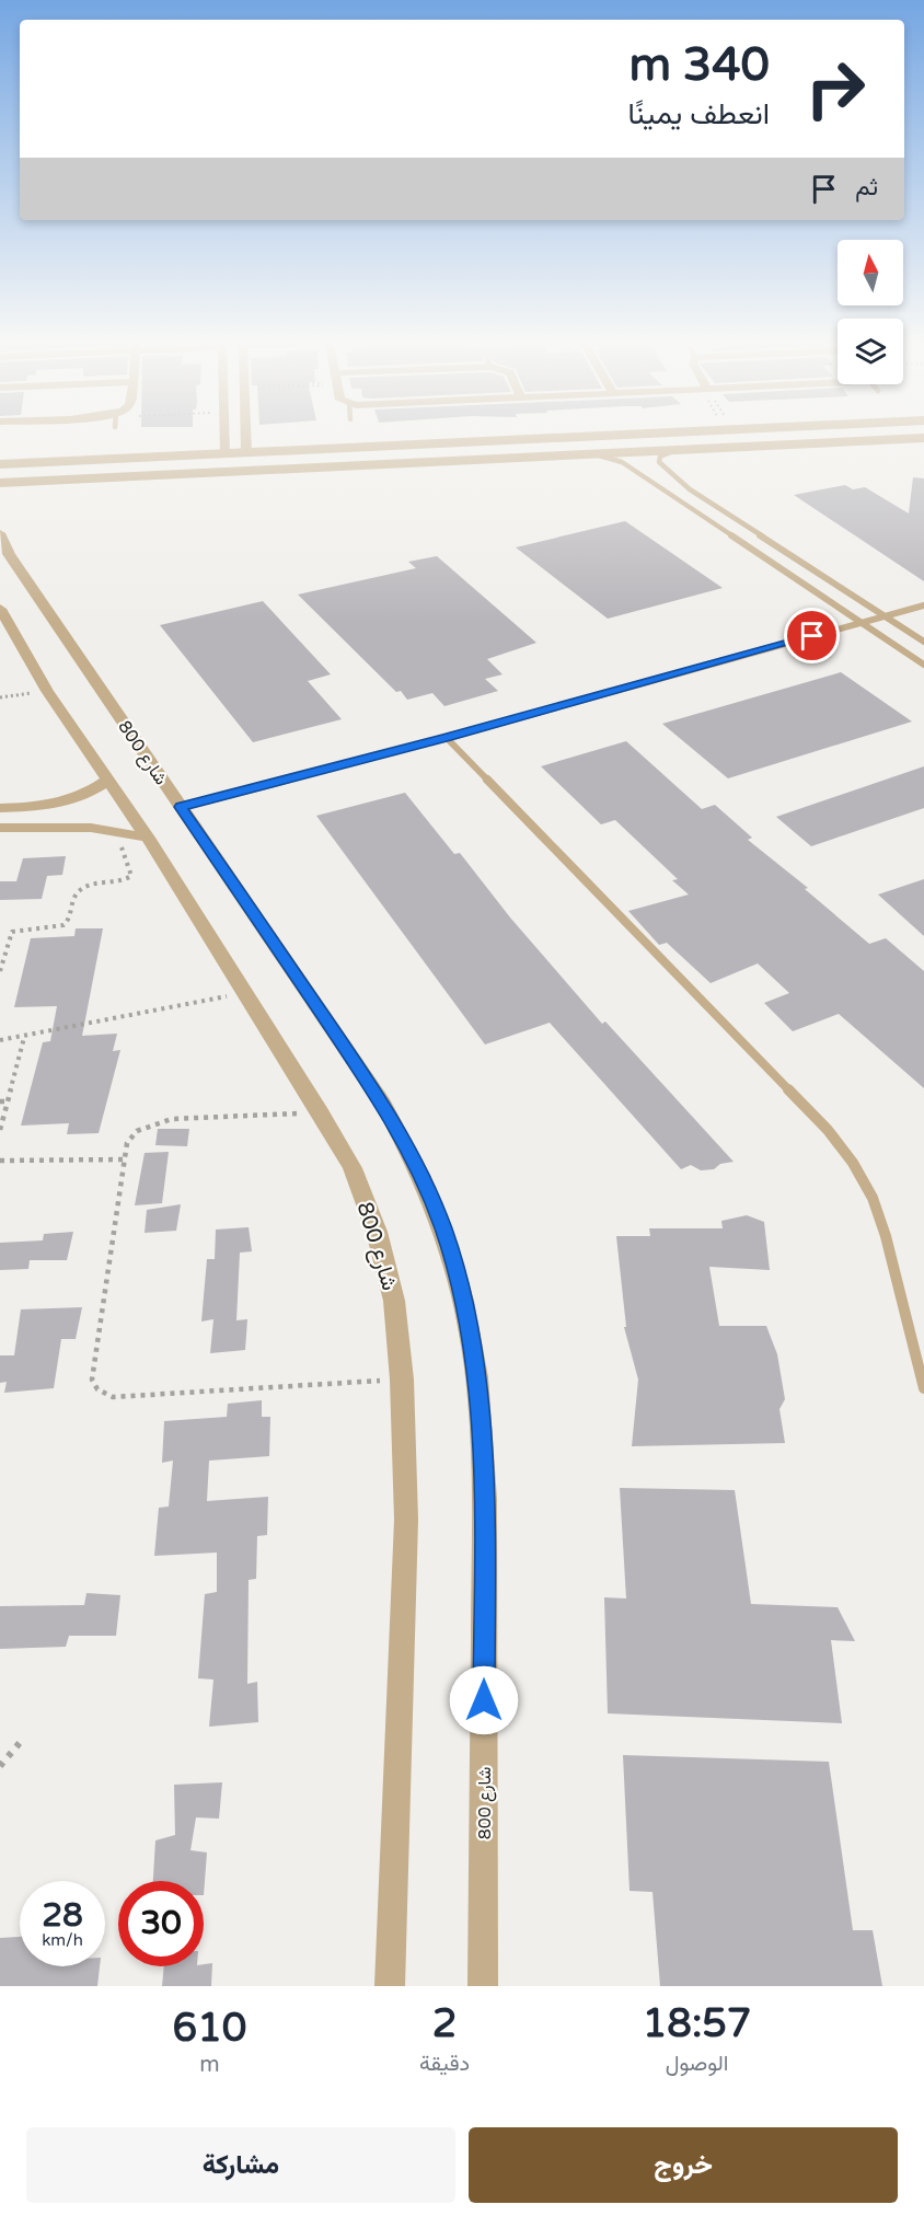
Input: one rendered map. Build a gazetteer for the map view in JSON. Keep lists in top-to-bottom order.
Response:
{
  "streets": {
    "street": ["شارع 800"]
  },
  "north": "top",
  "page": {
    "turn": ["340 m", "انعطف يمينًا"],
    "then": "ثم",
    "speed": "28 km/h",
    "limit": "30",
    "eta": [
      "18:57",
      "الوصول",
      "2",
      "دقيقة",
      "610",
      "m"
    ],
    "buttons": ["خروج", "مشاركة"]
  }
}
